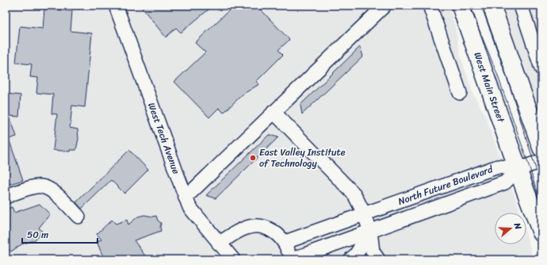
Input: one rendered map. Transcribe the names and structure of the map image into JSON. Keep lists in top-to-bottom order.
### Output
{
  "streets": {
    "main road": ["West Main Street"],
    "lane": ["West Tech Avenue", "North Future Boulevard"]
  },
  "crossings": [
    ["West Main Street", "North Future Boulevard"]
  ],
  "places": ["East Valley Institute of Technology"],
  "scale_bar": "50 m",
  "north": "right"
}
